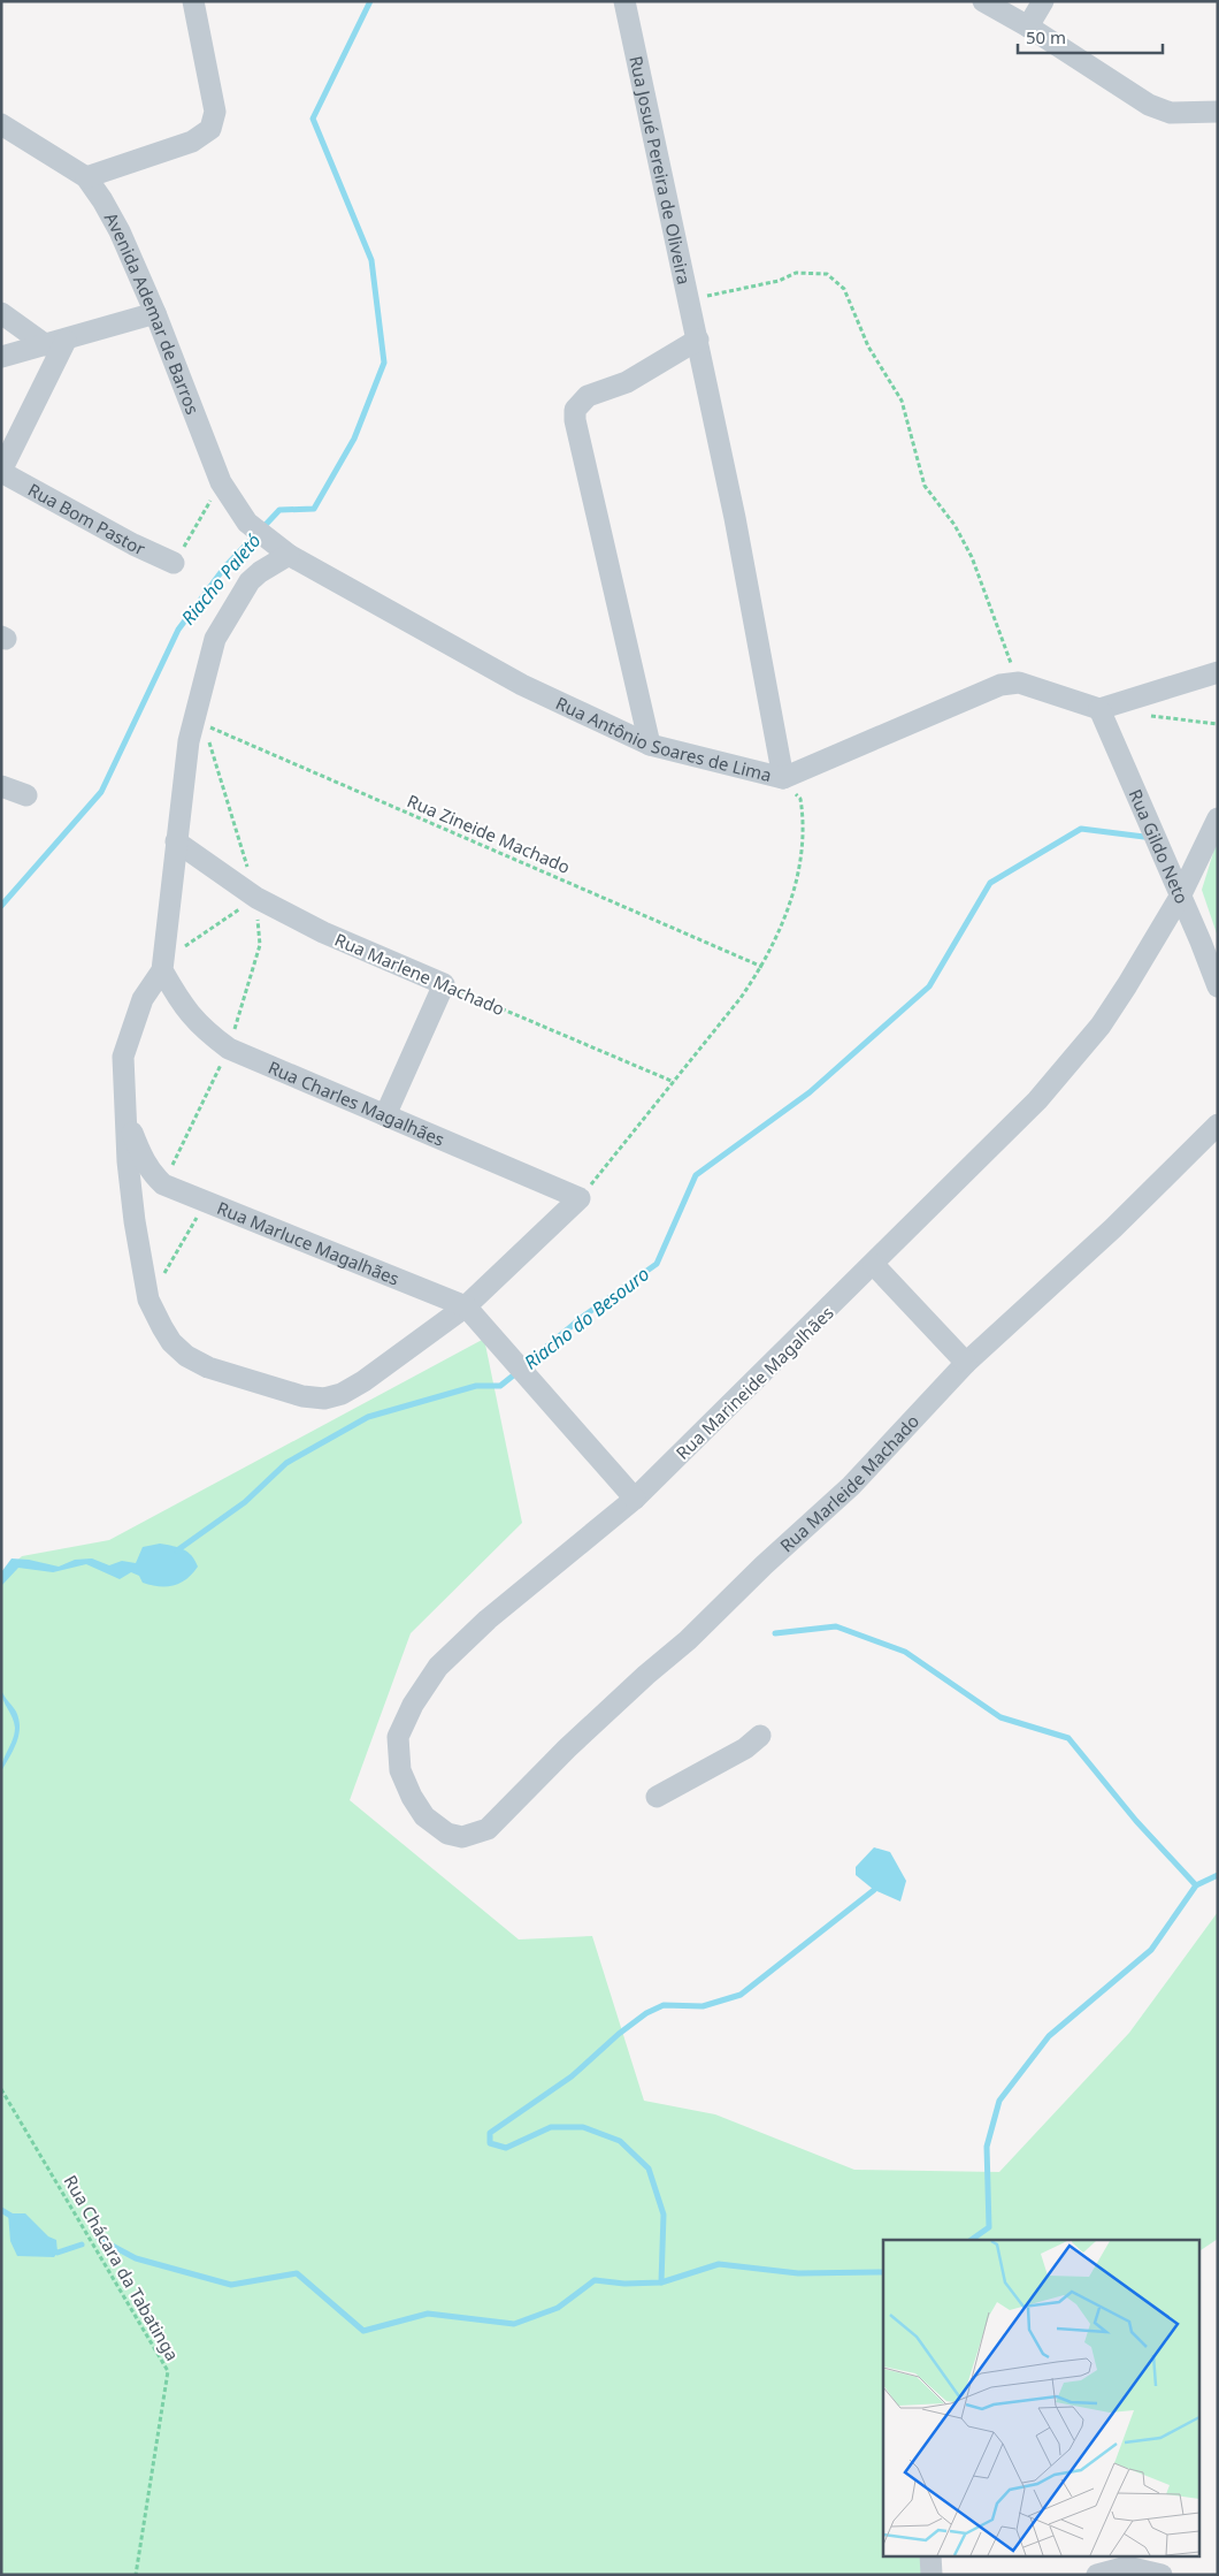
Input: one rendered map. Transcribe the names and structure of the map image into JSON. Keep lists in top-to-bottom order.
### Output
{
  "streets": {
    "street": [
      "Rua Josué Pereira de Oliveira",
      "Avenida Ademar de Barros",
      "Rua Bom Pastor",
      "Rua Antônio Soares de Lima",
      "Rua Gildo Neto",
      "Rua Marlene Machado",
      "Rua Charles Magalhães",
      "Rua Marluce Magalhães",
      "Rua Marineide Magalhães",
      "Rua Marleide Machado"
    ],
    "path": ["Rua Zineide Machado", "Rua Chácara da Tabatinga"]
  },
  "crossings": [
    ["Rua Josué Pereira de Oliveira", "Rua Antônio Soares de Lima"],
    ["Avenida Ademar de Barros", "Rua Antônio Soares de Lima"],
    ["Rua Zineide Machado", "Rua Marlene Machado"],
    ["Rua Gildo Neto", "Rua Marineide Magalhães"],
    ["Rua Marluce Magalhães", "Rua Marineide Magalhães"],
    ["Rua Marineide Magalhães", "Rua Marleide Machado"]
  ],
  "water": ["Riacho Paletó", "Riacho do Besouro"],
  "scale_bar": "50 m"
}
